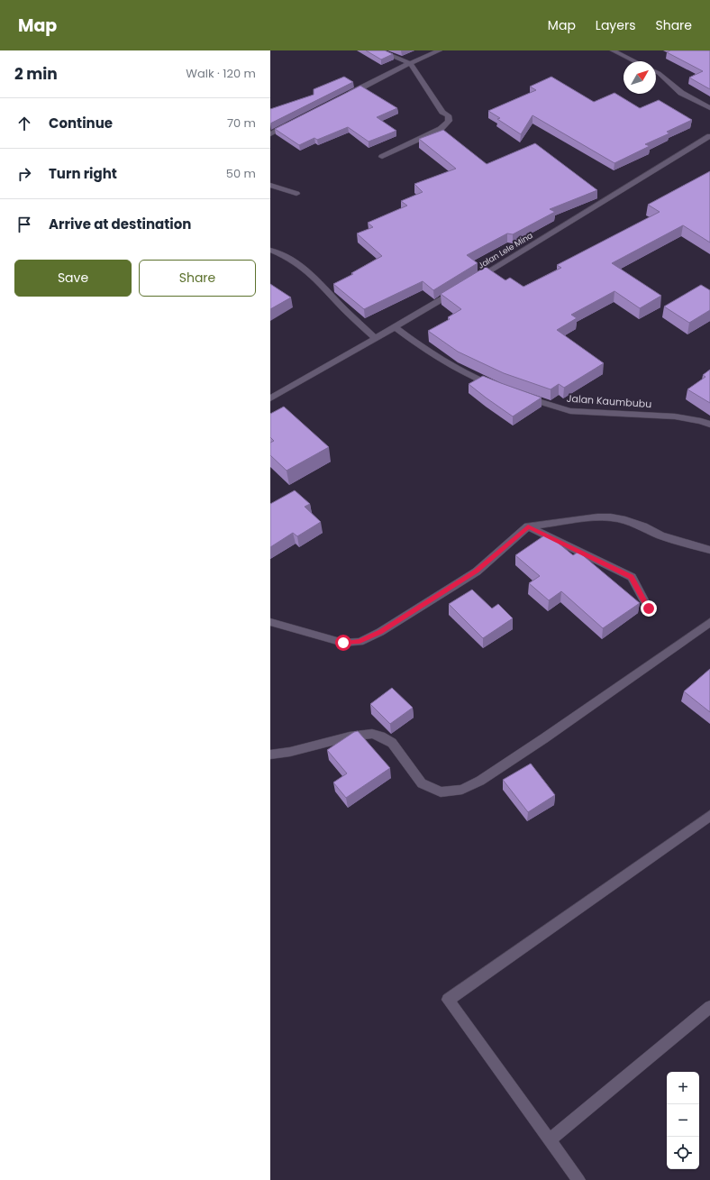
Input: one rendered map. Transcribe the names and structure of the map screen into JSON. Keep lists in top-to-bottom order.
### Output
{
  "streets": {
    "street": ["Jalan Lele Mina", "Jalan Kaumbubu"]
  },
  "north": "top right",
  "page": {
    "header": "Map",
    "nav": ["Map", "Layers", "Share"],
    "heading": ["2 min", "Walk · 120 m"],
    "list": [
      ["Continue", "70 m"],
      ["Turn right", "50 m"],
      "Arrive at destination"
    ],
    "buttons": ["Save", "Share"],
    "map_buttons": ["+", "−"]
  }
}
